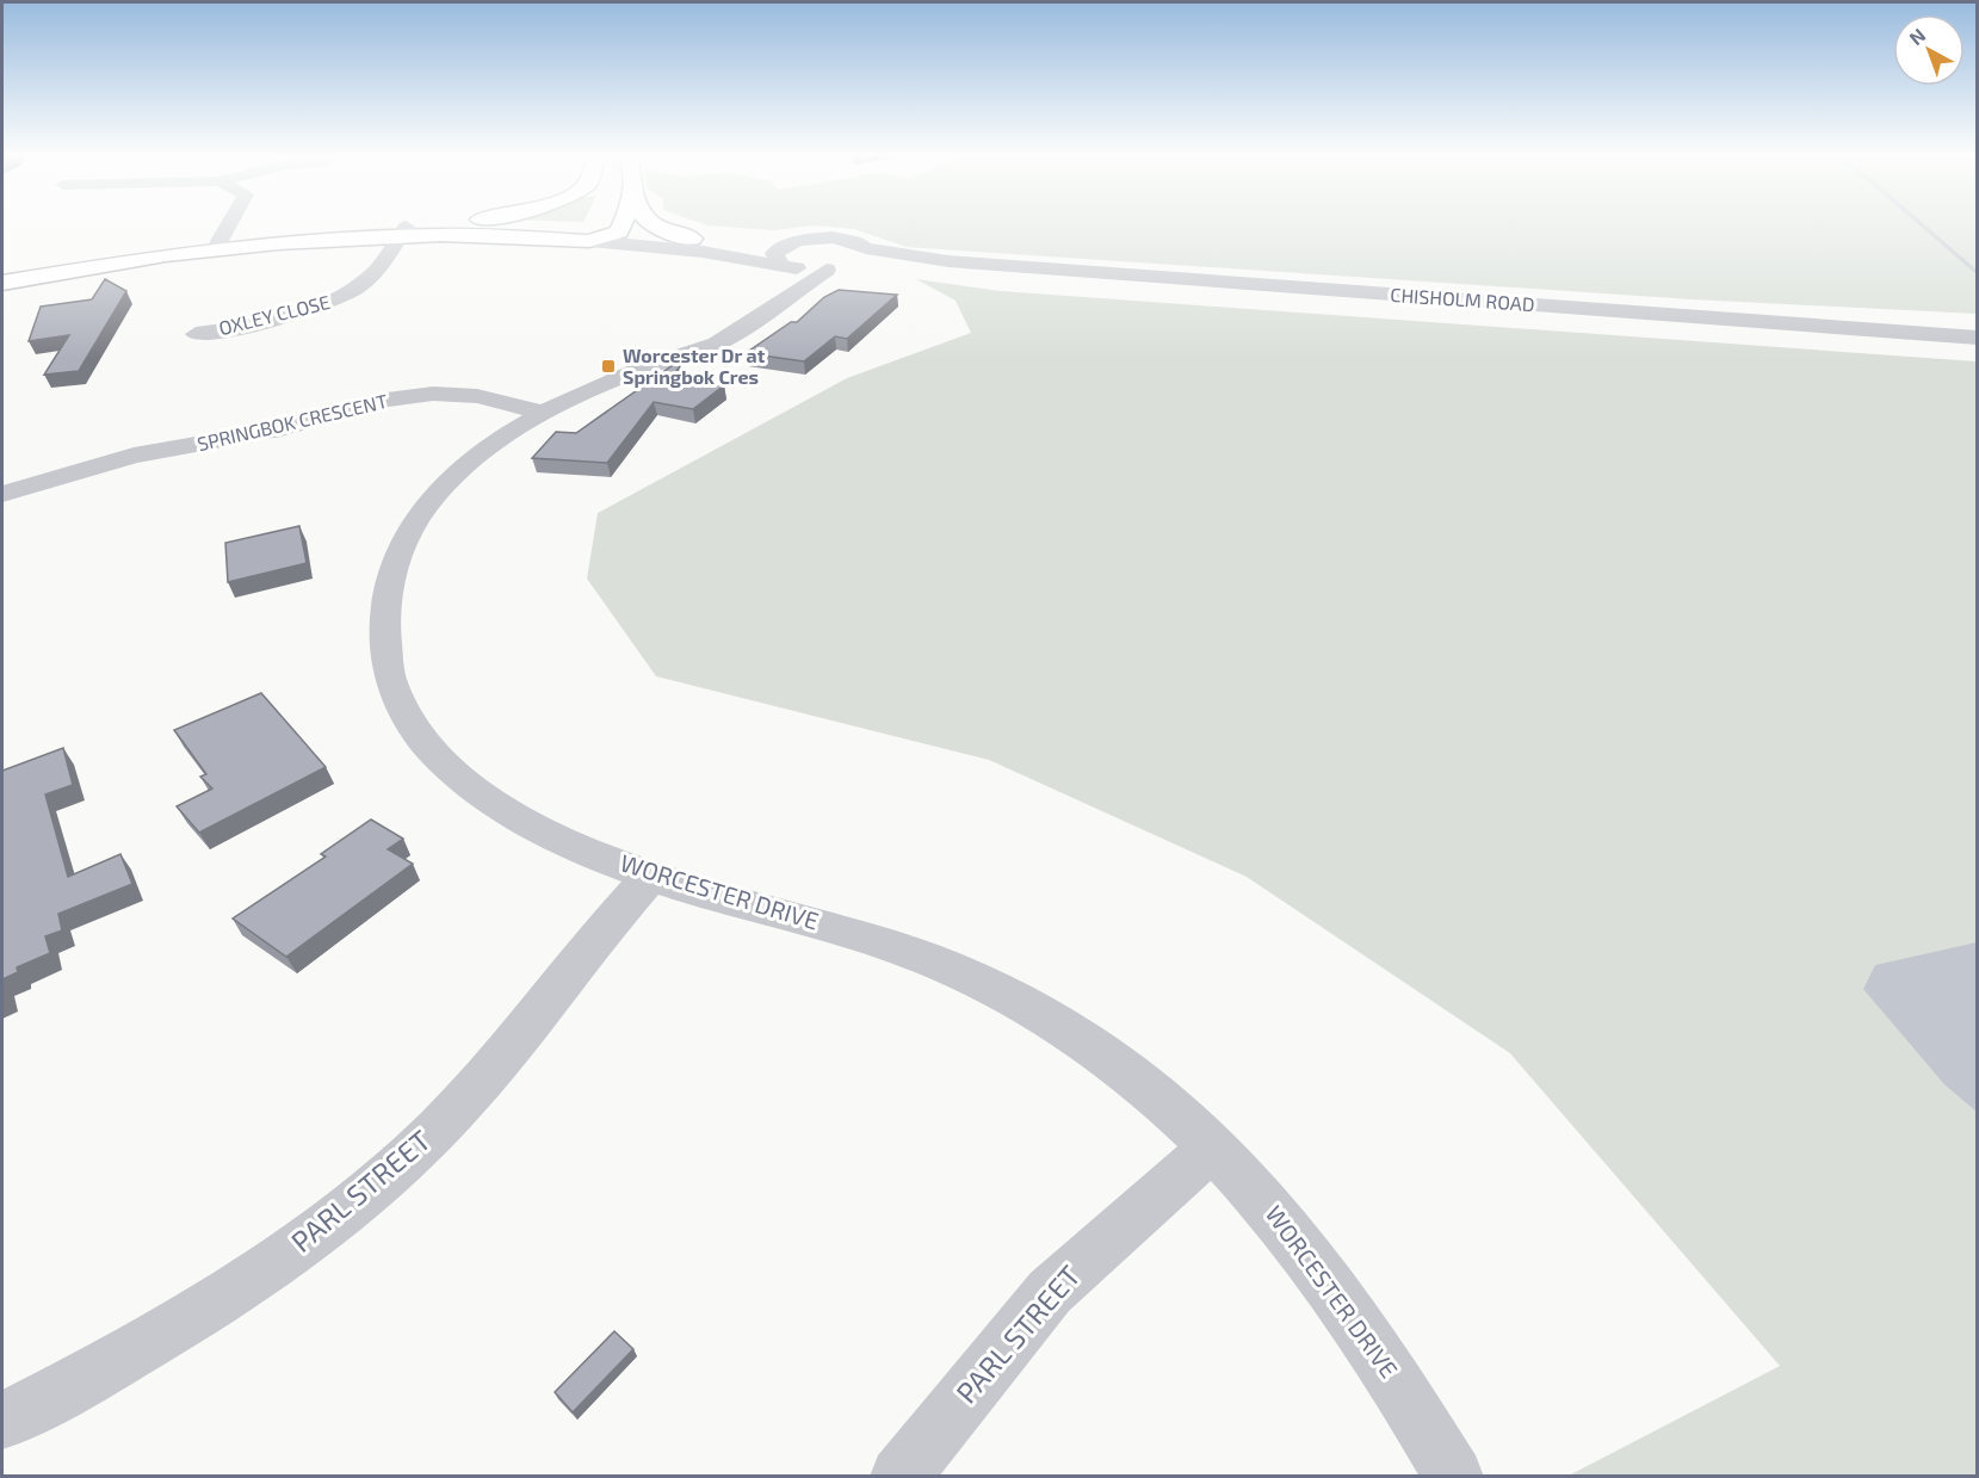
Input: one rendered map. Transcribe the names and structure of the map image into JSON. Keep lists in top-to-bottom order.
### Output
{
  "streets": {
    "street": [
      "CHISHOLM ROAD",
      "OXLEY CLOSE",
      "SPRINGBOK CRESCENT",
      "WORCESTER DRIVE",
      "PARL STREET"
    ]
  },
  "crossings": [
    ["CHISHOLM ROAD", "WORCESTER DRIVE"],
    ["SPRINGBOK CRESCENT", "WORCESTER DRIVE"],
    ["WORCESTER DRIVE", "PARL STREET"]
  ],
  "places": {
    "transit": ["Worcester Dr at Springbok Cres"]
  },
  "north": "top left"
}
